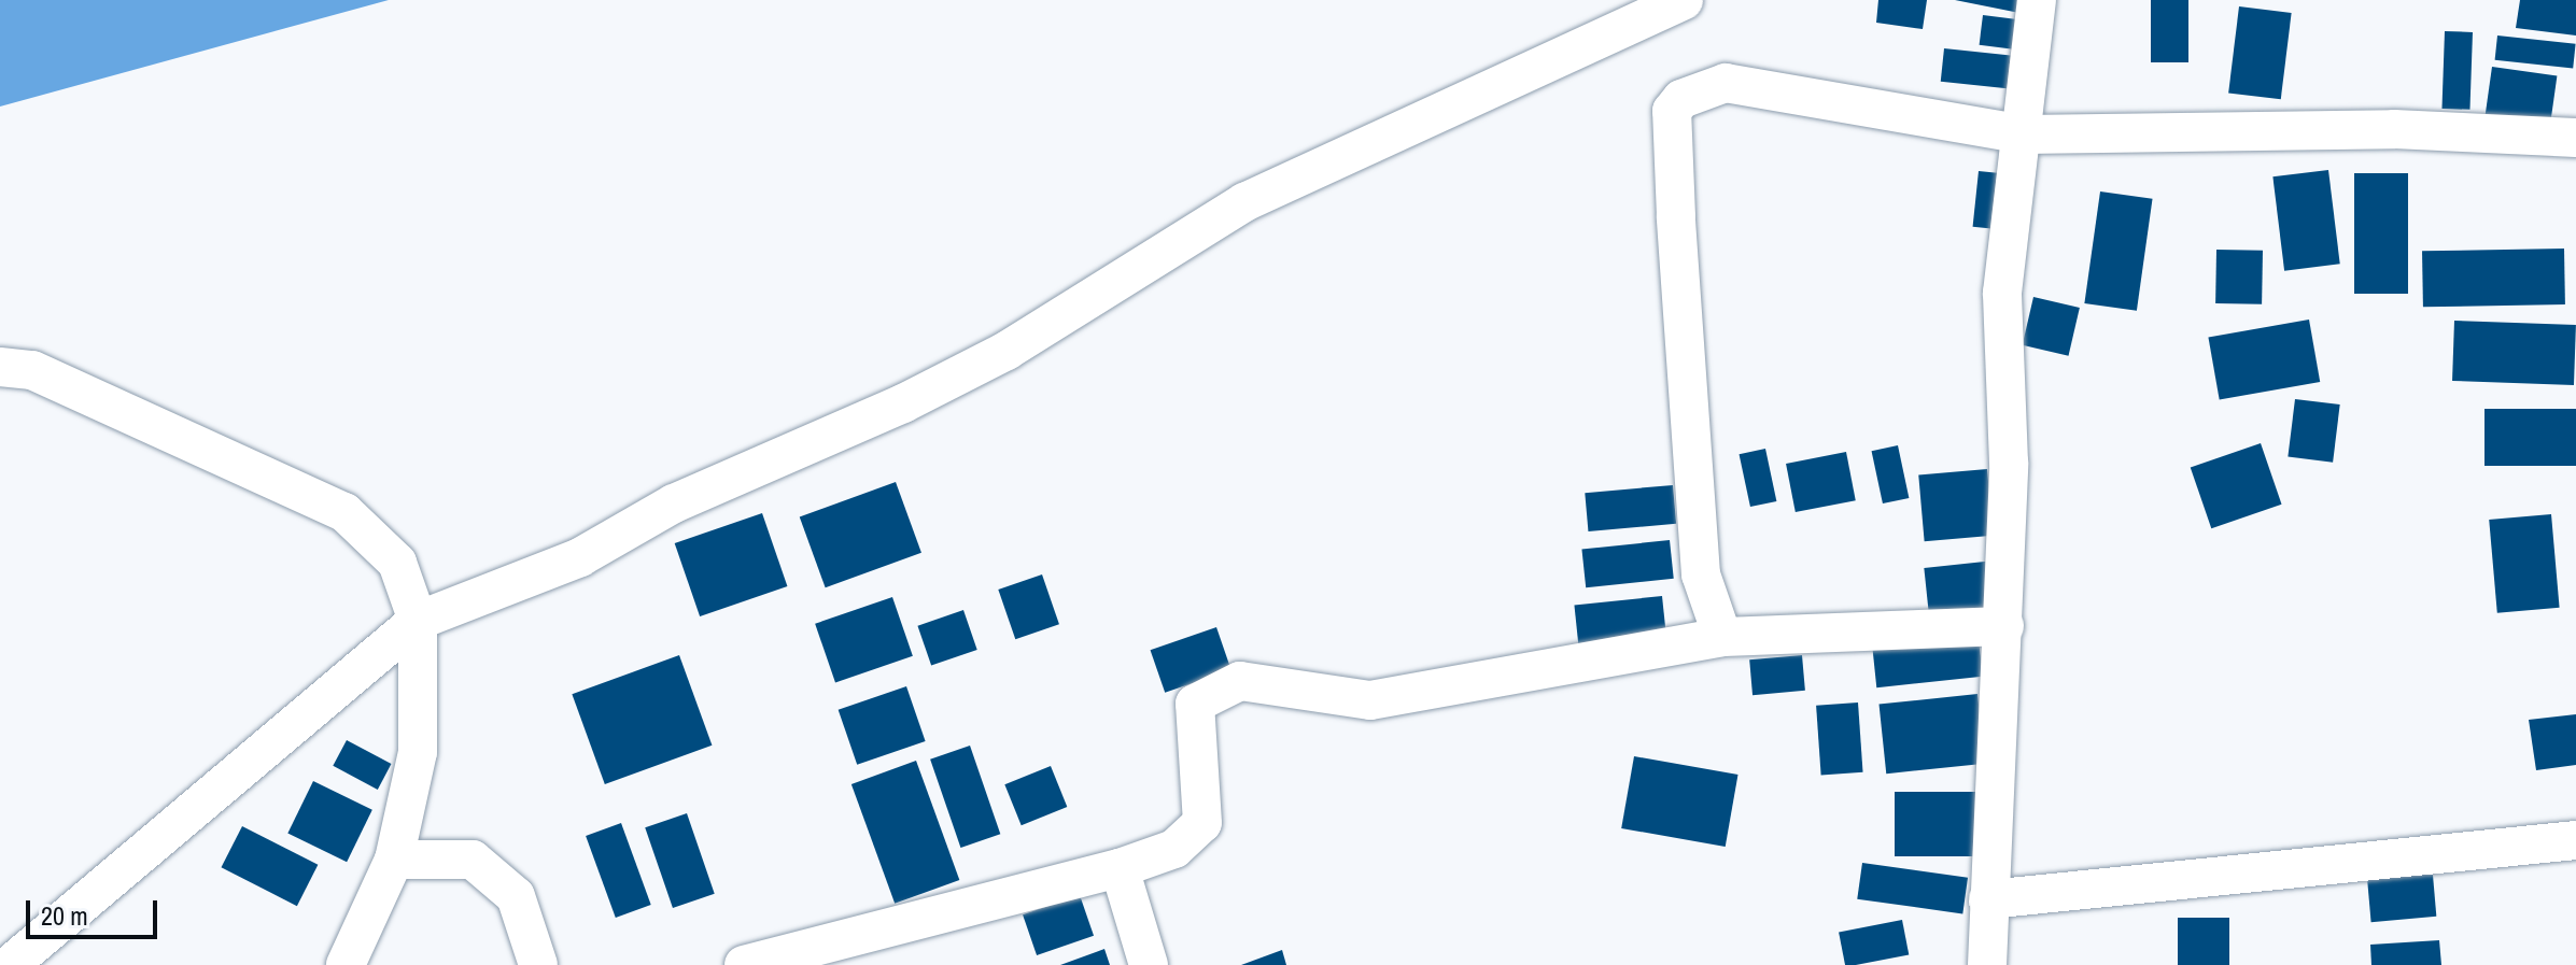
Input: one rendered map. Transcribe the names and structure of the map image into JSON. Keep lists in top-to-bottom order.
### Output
{
  "scale_bar": "20 m"
}
